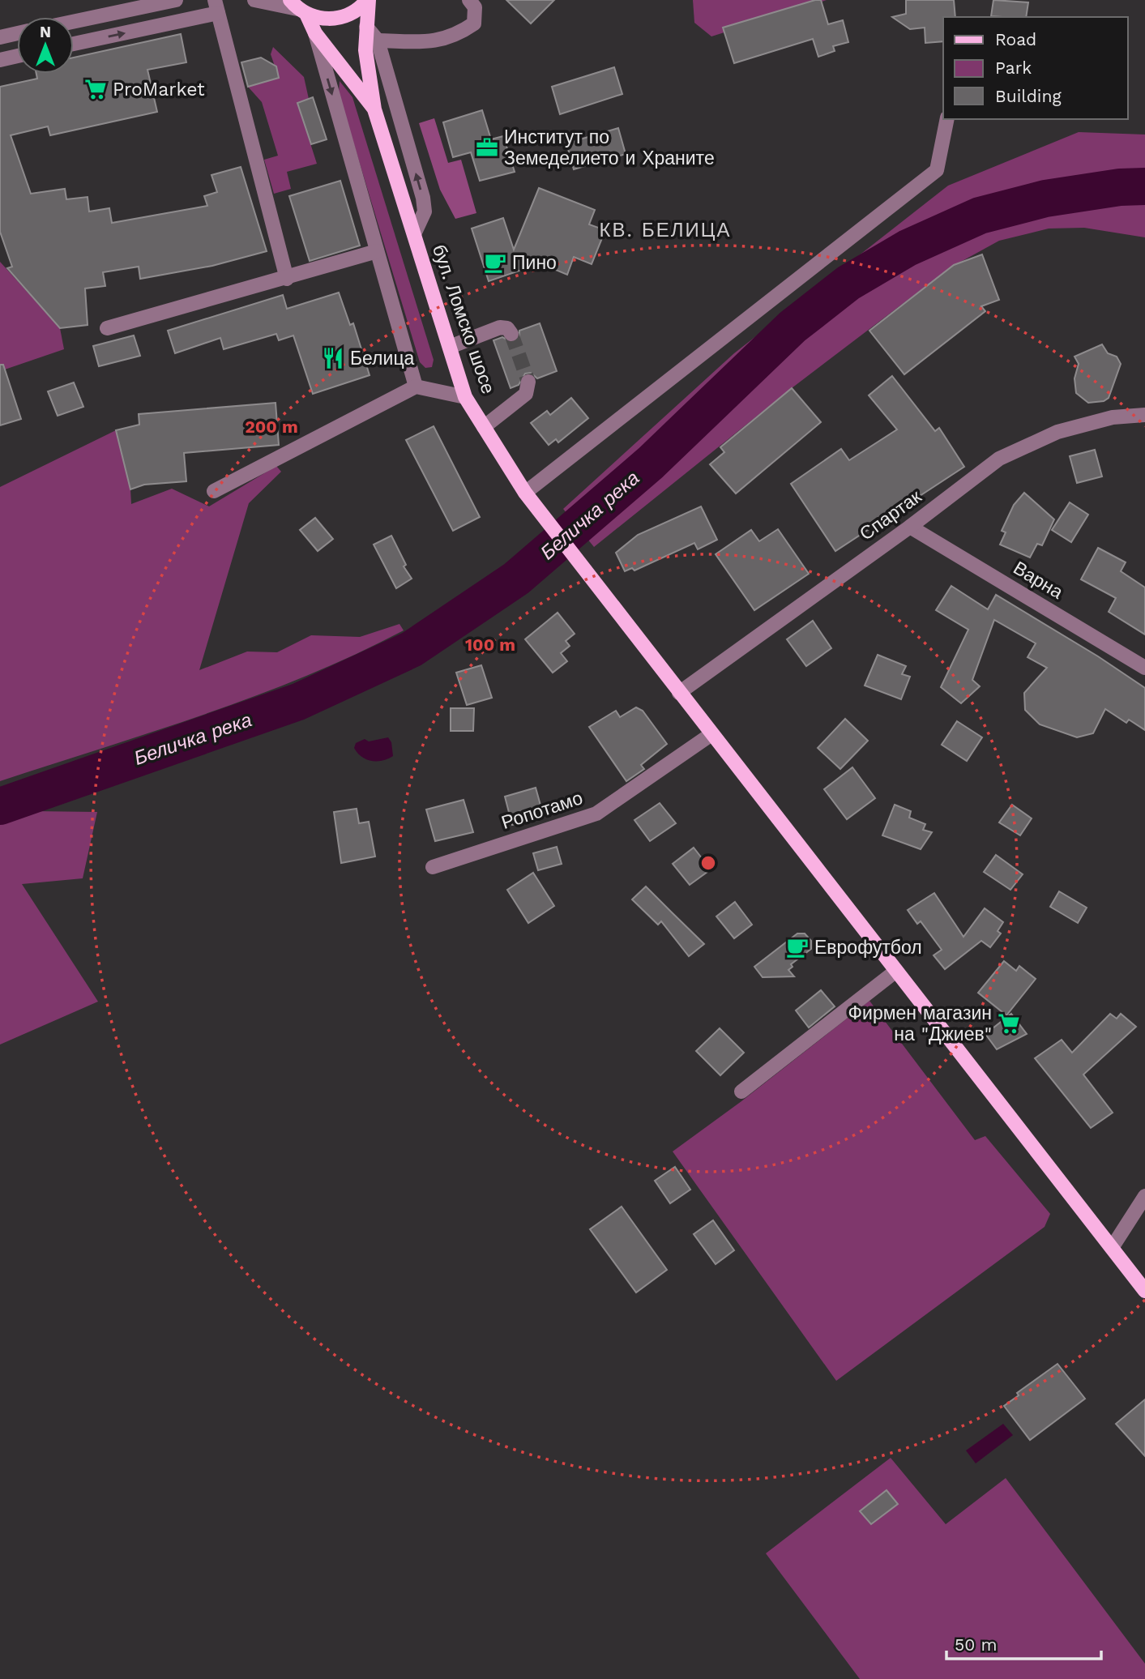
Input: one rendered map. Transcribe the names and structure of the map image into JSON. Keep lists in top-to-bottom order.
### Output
{
  "streets": {
    "main road": ["бул. Ломско шосе"],
    "street": ["Спартак", "Варна", "Ропотамо"]
  },
  "crossings": [
    ["бул. Ломско шосе", "Спартак"],
    ["бул. Ломско шосе", "Ропотамо"],
    ["Спартак", "Варна"]
  ],
  "districts": ["КВ. БЕЛИЦА"],
  "water": ["Беличка река"],
  "places": {
    "supermarket": ["ProMarket", "Фирмен магазин на \"Джиев\""],
    "office": ["Институт по Земеделието и Храните"],
    "cafe": ["Пино", "Еврофутбол"],
    "restaurant": ["Белица"]
  },
  "legend": ["Road", "Park", "Building"],
  "scale_bar": "50 m",
  "north": "top",
  "rings": ["200 m", "100 m"]
}
